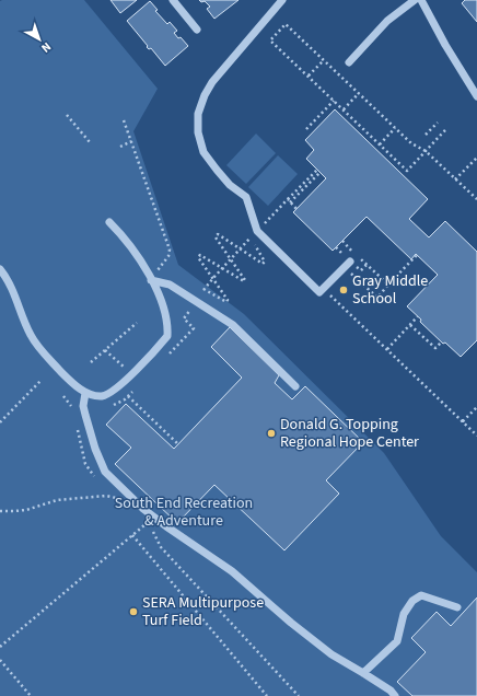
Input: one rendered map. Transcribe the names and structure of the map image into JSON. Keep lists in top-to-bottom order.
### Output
{
  "parks": ["South End Recreation & Adventure"],
  "places": ["Gray Middle School", "Donald G. Topping Regional Hope Center", "SERA Multipurpose Turf Field"],
  "north": "bottom right"
}
